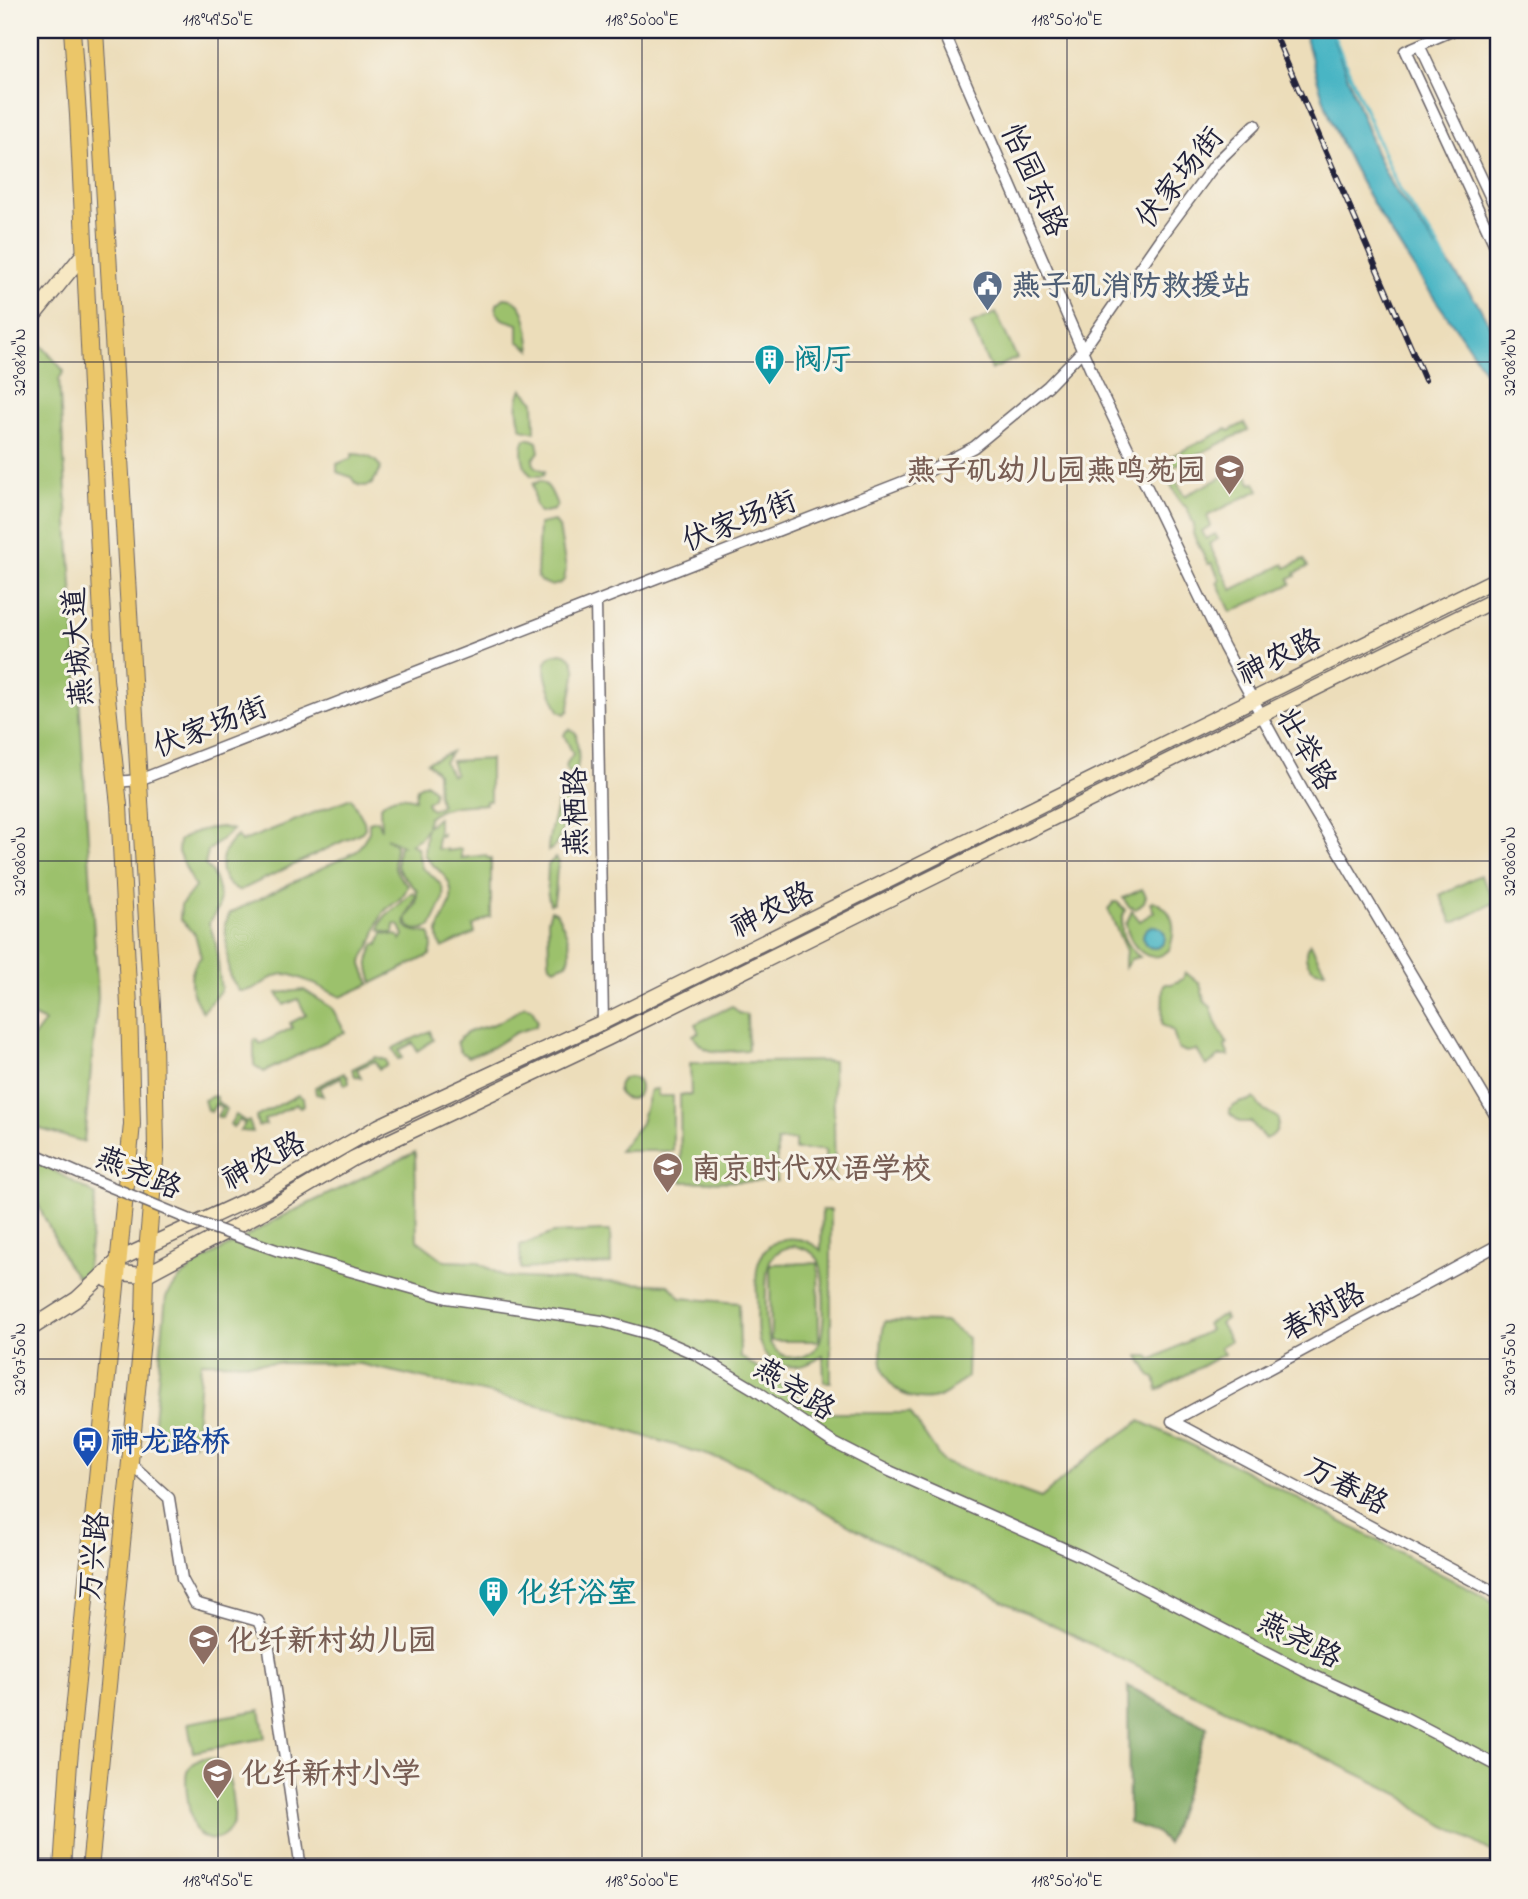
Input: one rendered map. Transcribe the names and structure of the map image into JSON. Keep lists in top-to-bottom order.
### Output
{
  "streets": {
    "main road": ["燕城大道", "万兴路"],
    "street": [
      "伏家场街",
      "怡园东路",
      "神农路",
      "壮举路",
      "燕栖路",
      "燕尧路",
      "春树路",
      "万春路"
    ]
  },
  "crossings": [
    ["伏家场街", "怡园东路"],
    ["伏家场街", "燕城大道"],
    ["伏家场街", "壮举路"],
    ["伏家场街", "燕栖路"],
    ["怡园东路", "壮举路"],
    ["燕城大道", "神农路"],
    ["燕城大道", "万兴路"],
    ["神农路", "壮举路"],
    ["神农路", "燕栖路"],
    ["神农路", "万兴路"],
    ["春树路", "万春路"]
  ],
  "places": {
    "public building": ["燕子矶消防救援站"],
    "building": ["阀厅", "化纤浴室"],
    "school or university": [
      "燕子矶幼儿园燕鸣苑园",
      "南京时代双语学校",
      "化纤新村幼儿园",
      "化纤新村小学"
    ],
    "bus stop": ["神龙路桥"]
  },
  "coordinates": [
    "118°49'50\"E",
    "118°50'00\"E",
    "118°50'10\"E",
    "32°08'10\"N",
    "32°08'00\"N",
    "32°07'50\"N"
  ]
}
